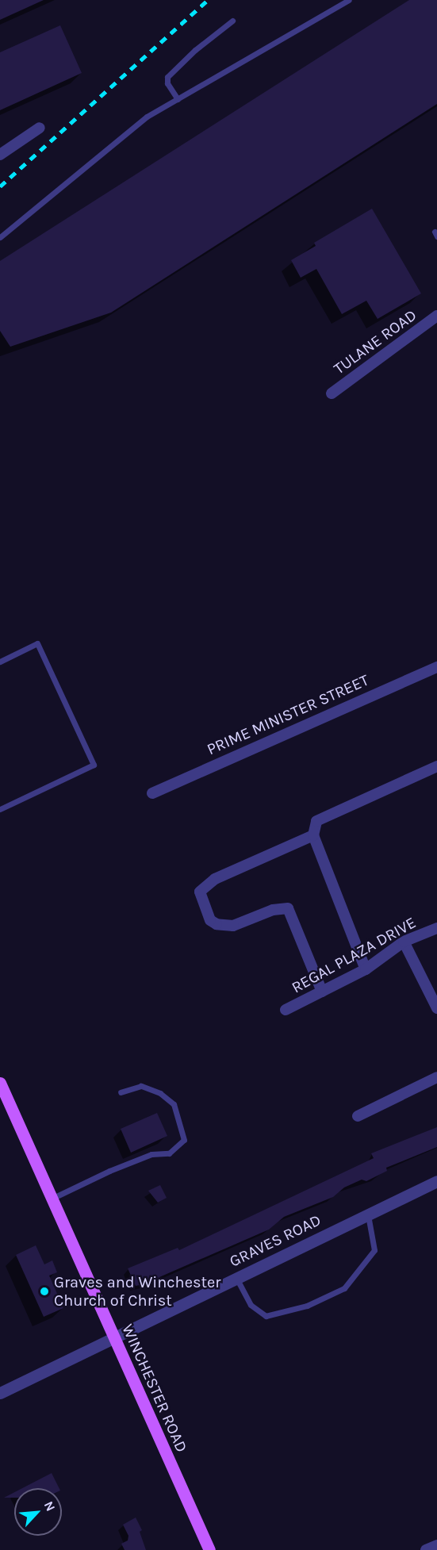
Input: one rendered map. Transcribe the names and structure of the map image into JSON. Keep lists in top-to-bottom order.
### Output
{
  "streets": {
    "main road": ["WINCHESTER ROAD"],
    "street": [
      "TULANE ROAD",
      "PRIME MINISTER STREET",
      "REGAL PLAZA DRIVE",
      "GRAVES ROAD"
    ]
  },
  "crossings": [
    ["GRAVES ROAD", "WINCHESTER ROAD"]
  ],
  "places": ["Graves and Winchester Church of Christ"],
  "north": "top right"
}
